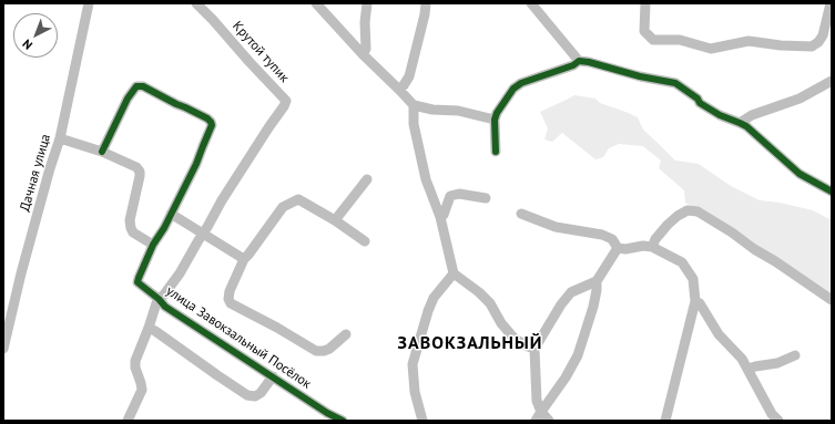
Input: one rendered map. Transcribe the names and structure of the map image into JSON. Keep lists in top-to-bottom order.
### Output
{
  "streets": {
    "street": ["Крутой тупик", "Дачная улица", "улица Завокзальный Посёлок"]
  },
  "crossings": [
    ["Крутой тупик", "улица Завокзальный Посёлок"]
  ],
  "districts": ["ЗАВОКЗАЛЬНЫЙ"],
  "north": "bottom left"
}
